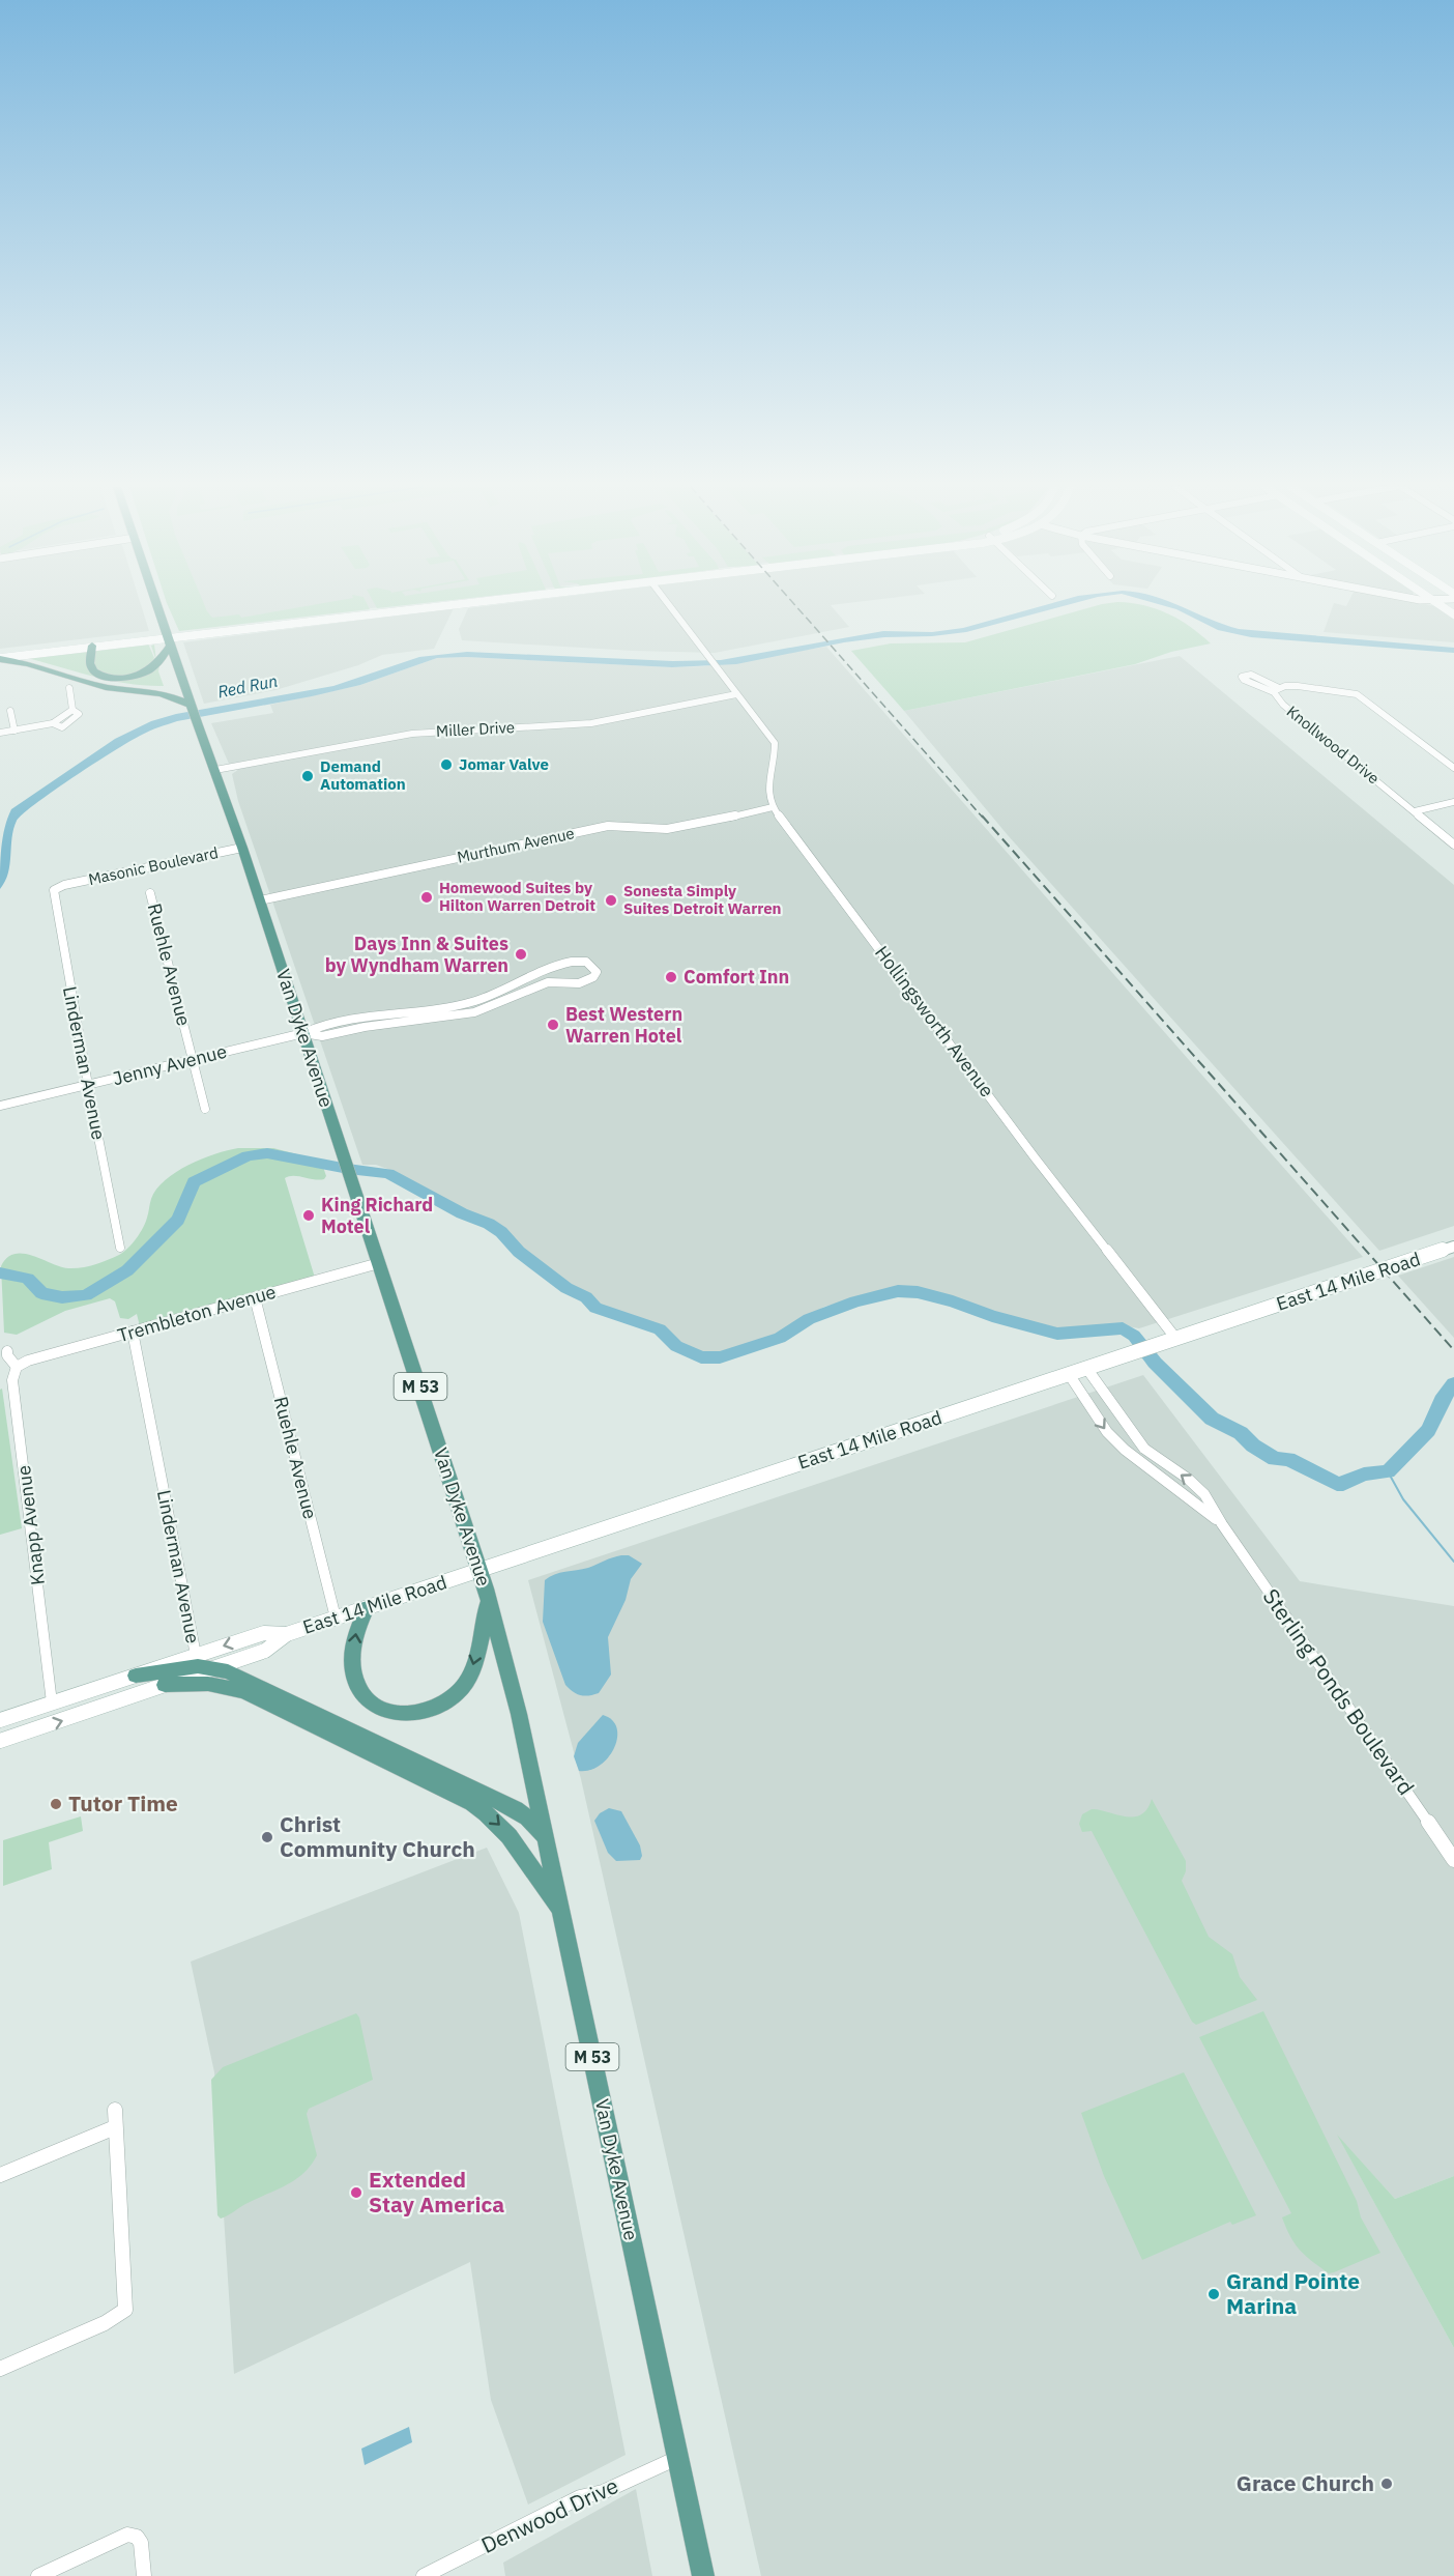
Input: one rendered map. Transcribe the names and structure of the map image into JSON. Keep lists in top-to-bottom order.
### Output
{
  "streets": {
    "main road": ["Van Dyke Avenue", "East 14 Mile Road", "M 53"],
    "street": [
      "Miller Drive",
      "Knollwood Drive",
      "Murthum Avenue",
      "Masonic Boulevard",
      "Ruehle Avenue",
      "Hollingsworth Avenue",
      "Linderman Avenue",
      "Jenny Avenue",
      "Trembleton Avenue",
      "Knapp Avenue",
      "Sterling Ponds Boulevard",
      "Denwood Drive"
    ]
  },
  "crossings": [
    ["Miller Drive", "Van Dyke Avenue"],
    ["Murthum Avenue", "Hollingsworth Avenue"],
    ["Murthum Avenue", "Van Dyke Avenue"],
    ["Masonic Boulevard", "Van Dyke Avenue"],
    ["Masonic Boulevard", "Linderman Avenue"],
    ["Ruehle Avenue", "Jenny Avenue"],
    ["Ruehle Avenue", "East 14 Mile Road"],
    ["Ruehle Avenue", "Trembleton Avenue"],
    ["Hollingsworth Avenue", "East 14 Mile Road"],
    ["Van Dyke Avenue", "Jenny Avenue"],
    ["Van Dyke Avenue", "East 14 Mile Road"],
    ["Van Dyke Avenue", "Trembleton Avenue"],
    ["Van Dyke Avenue", "Denwood Drive"],
    ["Linderman Avenue", "Jenny Avenue"],
    ["Linderman Avenue", "East 14 Mile Road"],
    ["Linderman Avenue", "Trembleton Avenue"],
    ["East 14 Mile Road", "Knapp Avenue"],
    ["East 14 Mile Road", "Sterling Ponds Boulevard"],
    ["Trembleton Avenue", "Knapp Avenue"]
  ],
  "water": ["Red Run"],
  "places": [
    "Jomar Valve",
    "Demand Automation",
    "Homewood Suites by Hilton Warren Detroit",
    "Sonesta Simply Suites Detroit Warren",
    "Days Inn & Suites by Wyndham Warren",
    "Comfort Inn",
    "Best Western Warren Hotel",
    "King Richard Motel",
    "Tutor Time",
    "Christ Community Church",
    "Extended Stay America",
    "Grand Pointe Marina",
    "Grace Church"
  ]
}
